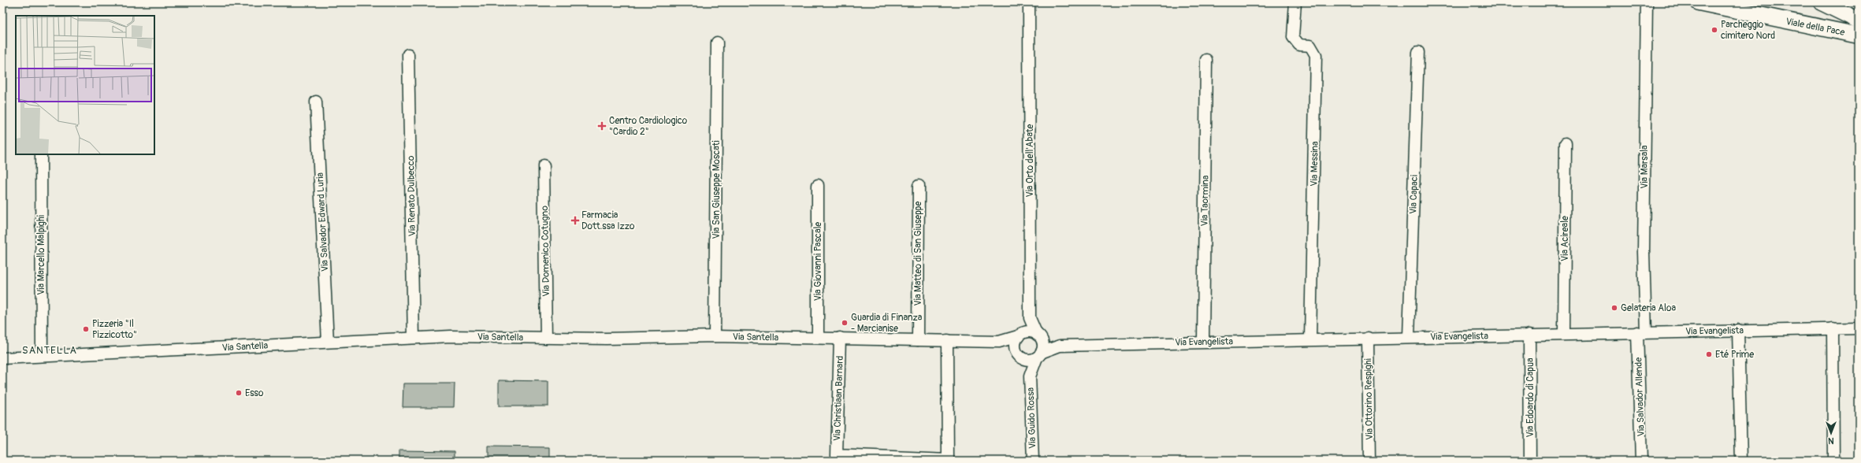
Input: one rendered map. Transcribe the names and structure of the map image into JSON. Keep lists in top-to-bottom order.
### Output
{
  "streets": {
    "street": [
      "Viale della Pace",
      "Via Orto dell'Abate",
      "Via Messina",
      "Via Marsala",
      "Via San Giuseppe Moscati",
      "Via Capaci",
      "Via Renato Dulbecco",
      "Via Taormina",
      "Via Salvador Edward Luria",
      "Via Acireale",
      "Via Domenico Cotugno",
      "Via Matteo di San Giuseppe",
      "Via Marcello Malpighi",
      "Via Giovanni Pascale",
      "Via Evangelista",
      "Via Santella",
      "Via Salvador Allende",
      "Via Edoardo di Capua",
      "Via Christiaan Barnard",
      "Via Ottorino Respighi",
      "Via Guido Rossa"
    ]
  },
  "crossings": [
    ["Via Orto dell'Abate", "Via Evangelista"],
    ["Via Orto dell'Abate", "Via Santella"],
    ["Via Orto dell'Abate", "Via Guido Rossa"],
    ["Via Messina", "Via Evangelista"],
    ["Via Marsala", "Via Evangelista"],
    ["Via Marsala", "Via Salvador Allende"],
    ["Via San Giuseppe Moscati", "Via Santella"],
    ["Via Capaci", "Via Evangelista"],
    ["Via Renato Dulbecco", "Via Santella"],
    ["Via Taormina", "Via Evangelista"],
    ["Via Salvador Edward Luria", "Via Santella"],
    ["Via Acireale", "Via Evangelista"],
    ["Via Domenico Cotugno", "Via Santella"],
    ["Via Matteo di San Giuseppe", "Via Santella"],
    ["Via Marcello Malpighi", "Via Santella"],
    ["Via Giovanni Pascale", "Via Santella"],
    ["Via Evangelista", "Via Santella"],
    ["Via Evangelista", "Via Salvador Allende"],
    ["Via Evangelista", "Via Edoardo di Capua"],
    ["Via Evangelista", "Via Ottorino Respighi"],
    ["Via Evangelista", "Via Guido Rossa"],
    ["Via Santella", "Via Christiaan Barnard"],
    ["Via Santella", "Via Guido Rossa"]
  ],
  "districts": ["SANTELLA"],
  "places": {
    "other": [
      "Parcheggio cimitero Nord",
      "Gelateria Aloa",
      "Guardia di Finanza - Marcianise",
      "Pizzeria \"Il Pizzicotto\"",
      "Eté Prime",
      "Esso"
    ],
    "health": ["Centro Cardiologico \"Cardio 2\"", "Farmacia Dott.ssa Izzo"]
  },
  "north": "bottom"
}
